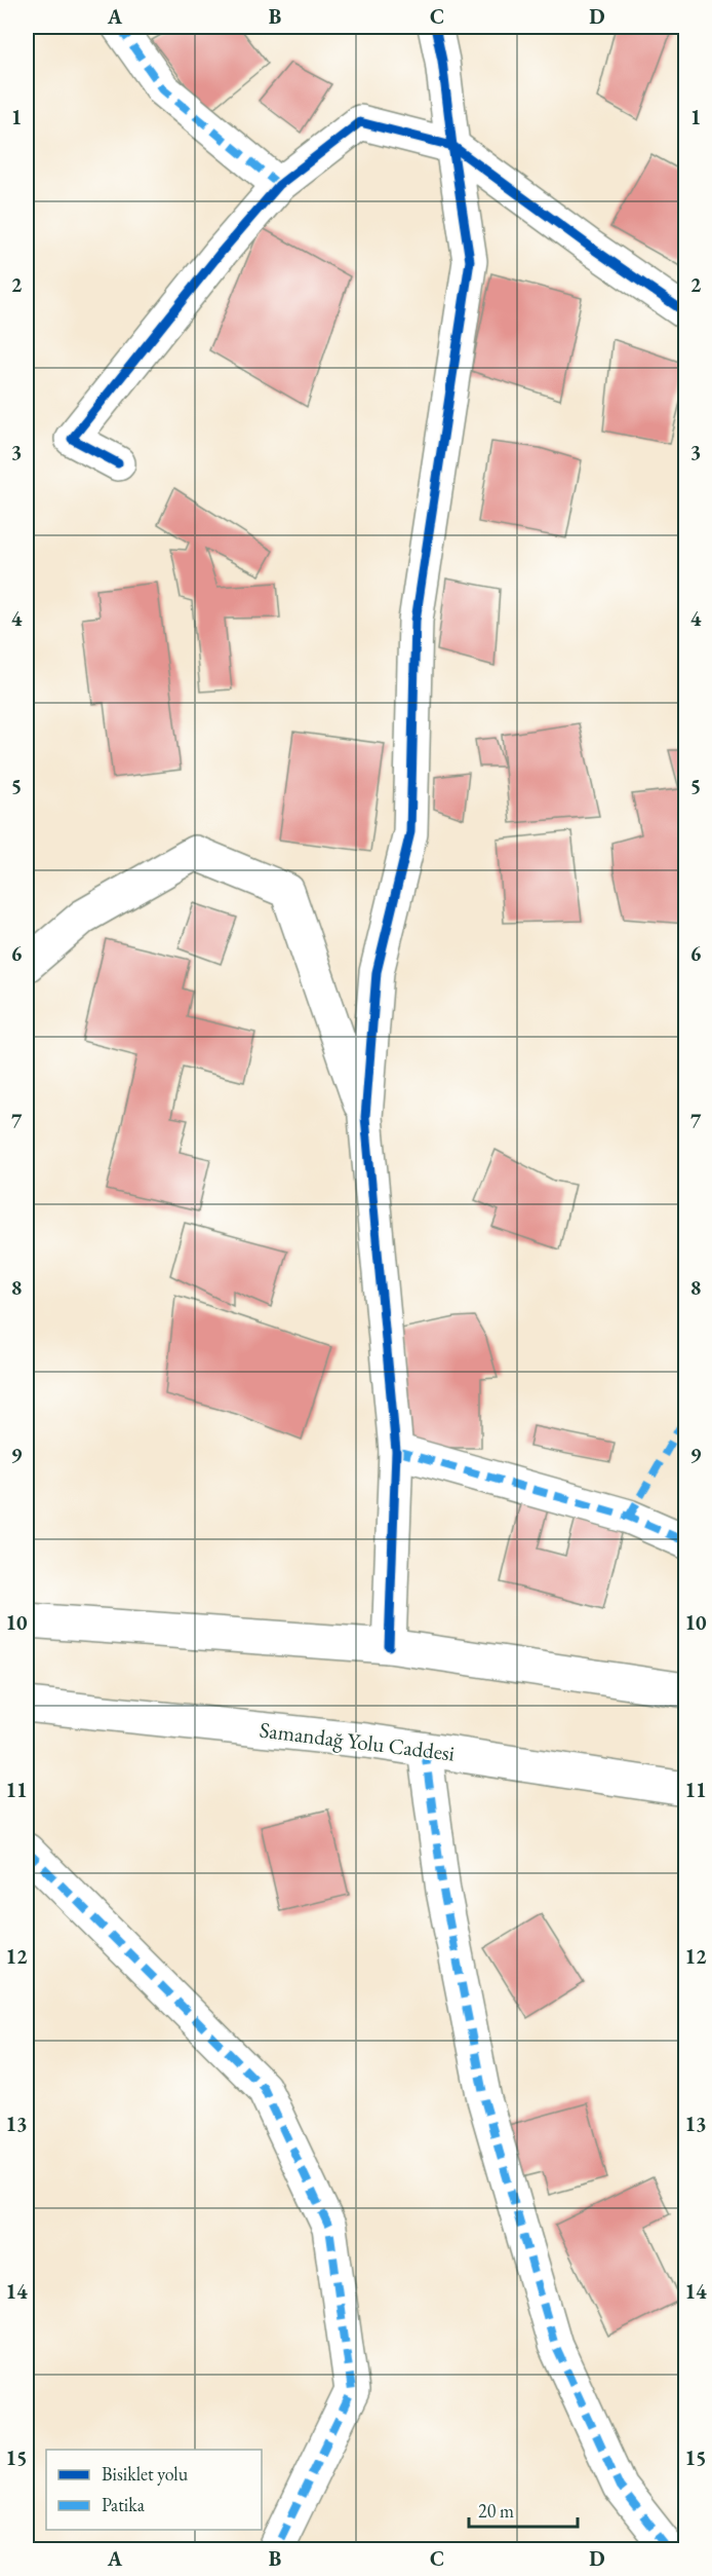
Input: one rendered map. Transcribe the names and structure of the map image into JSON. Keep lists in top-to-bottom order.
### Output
{
  "streets": {
    "main road": ["Samandağ Yolu Caddesi"]
  },
  "legend": ["Bisiklet yolu", "Patika"],
  "scale_bar": "20 m",
  "grid": {
    "columns": [
      "A",
      "B",
      "C",
      "D"
    ],
    "rows": [
      "1",
      "2",
      "3",
      "4",
      "5",
      "6",
      "7",
      "8",
      "9",
      "10",
      "11",
      "12",
      "13",
      "14",
      "15"
    ]
  }
}
